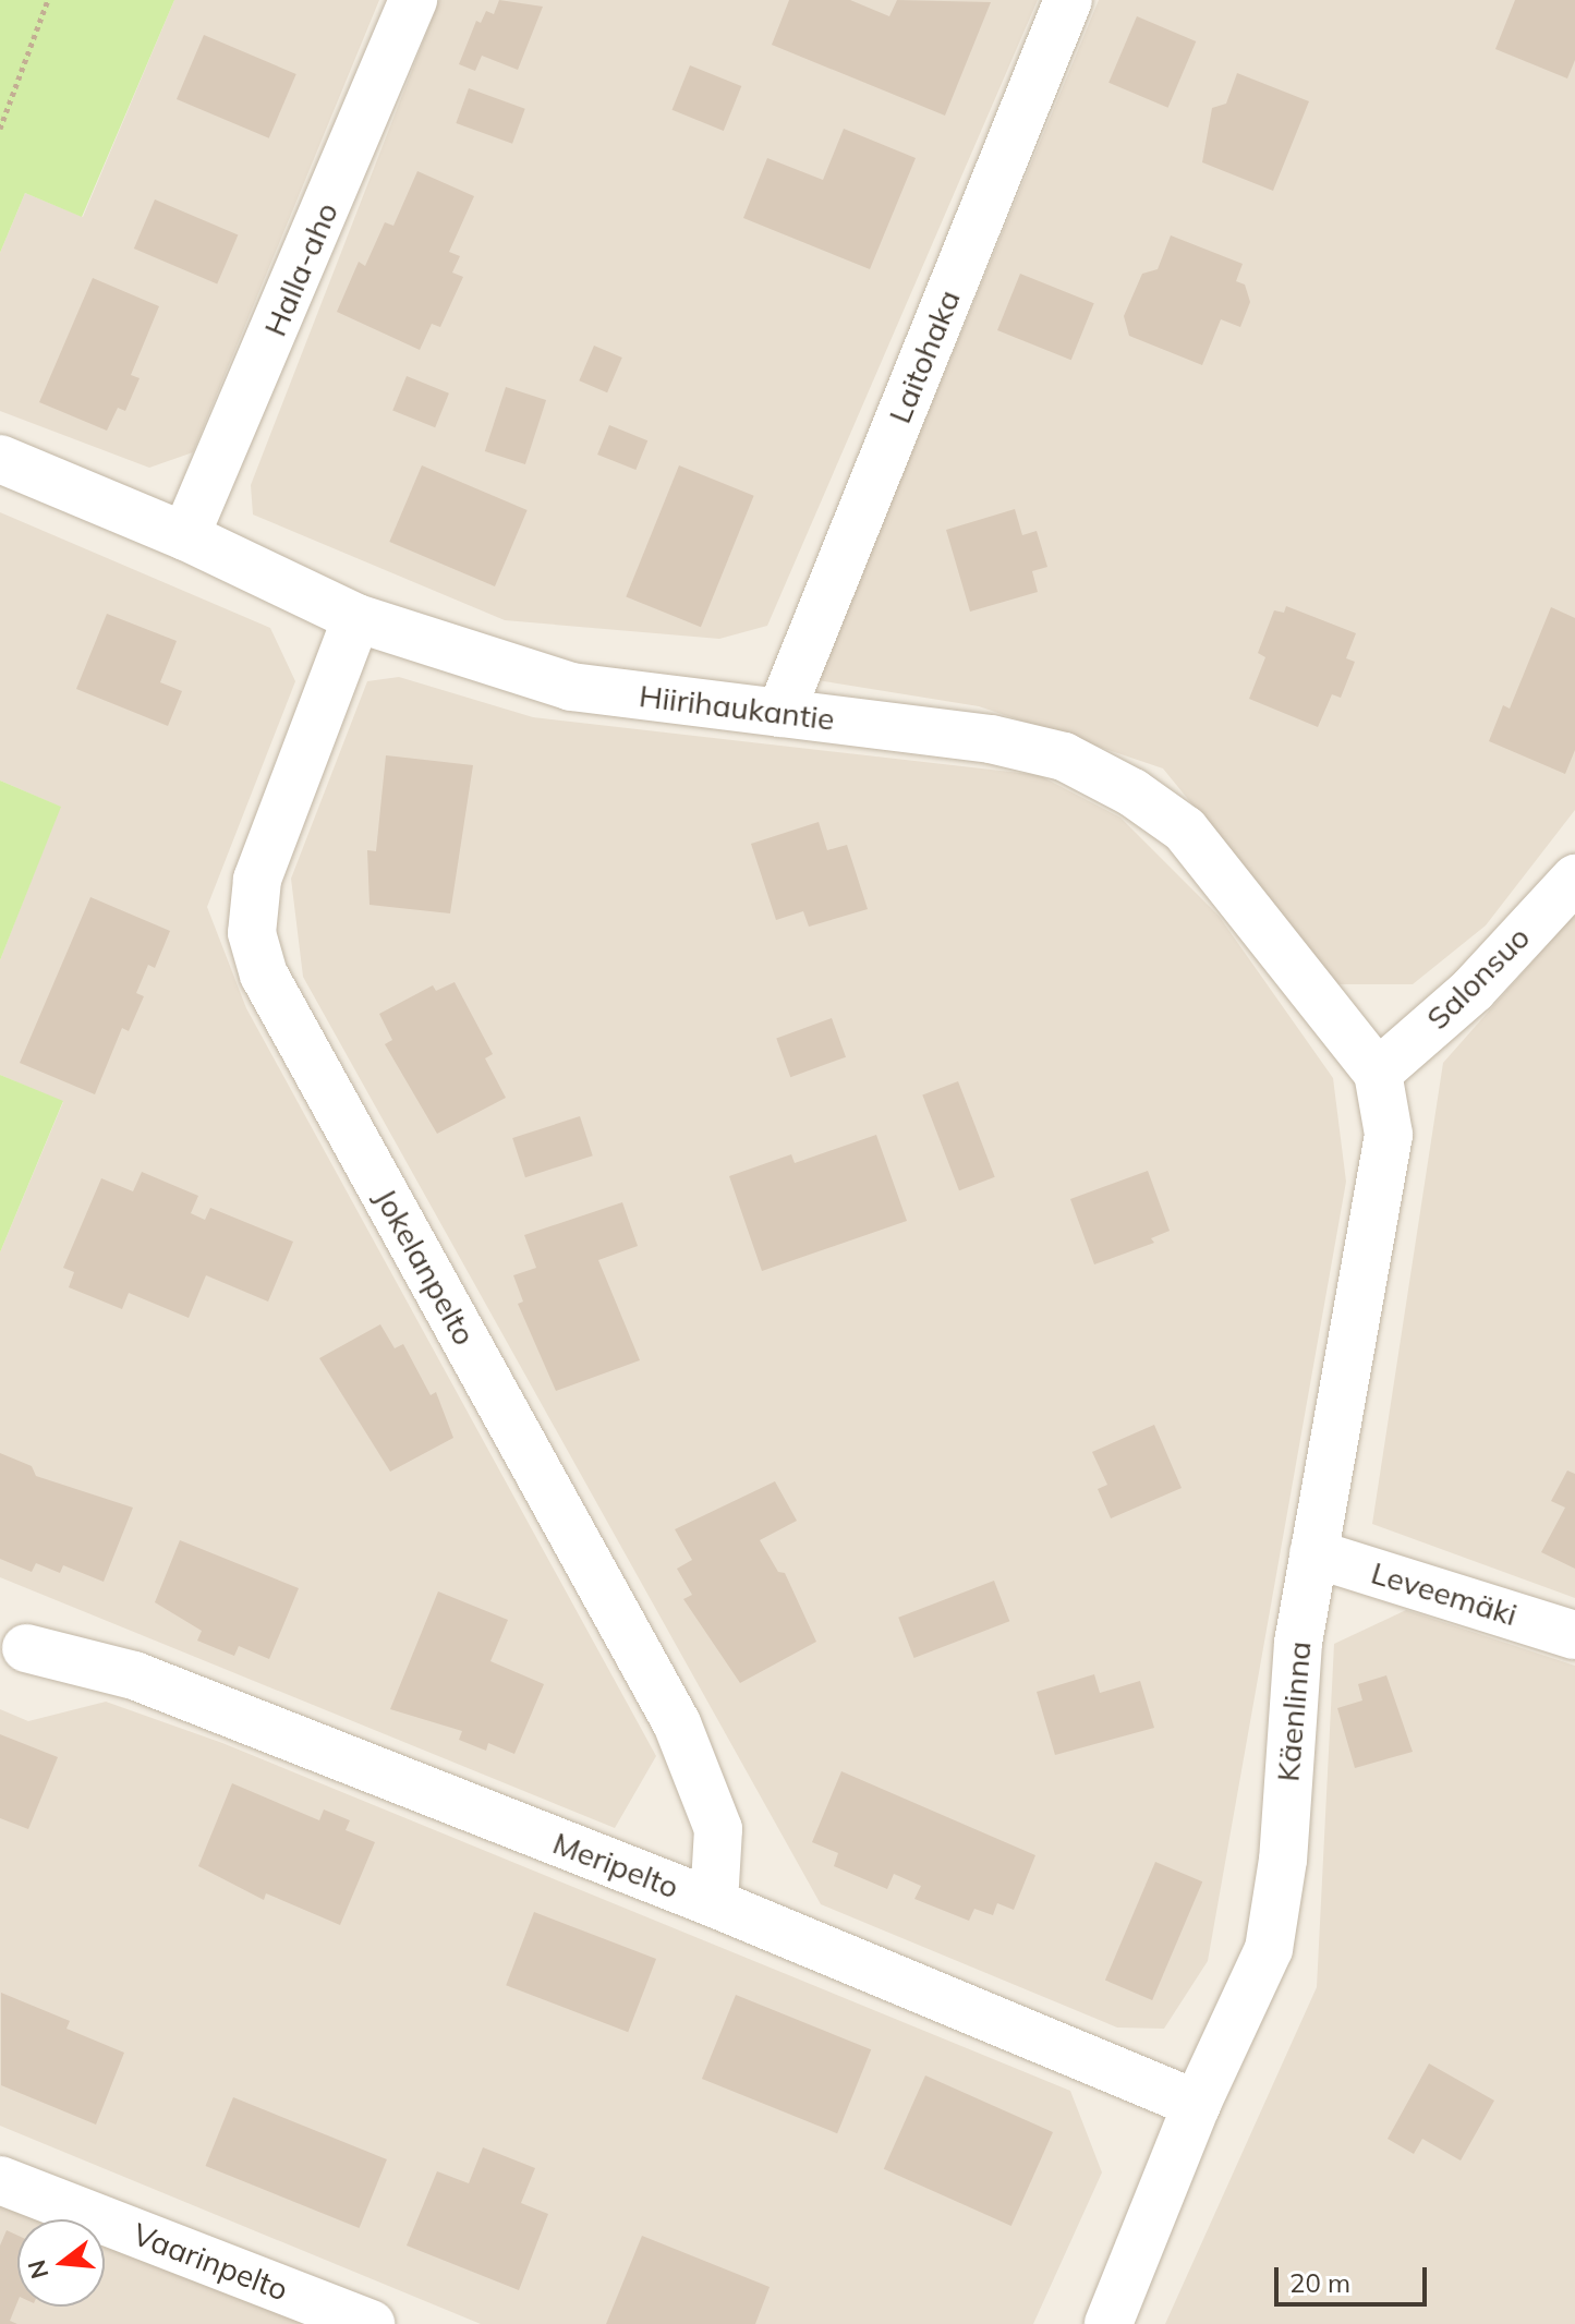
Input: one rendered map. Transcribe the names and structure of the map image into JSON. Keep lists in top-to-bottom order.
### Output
{
  "streets": {
    "street": [
      "Halla-aho",
      "Laitohaka",
      "Hiirihaukantie",
      "Salonsuo",
      "Jokelanpelto",
      "Leveemäki",
      "Käenlinna",
      "Meripelto",
      "Vaarinpelto"
    ]
  },
  "crossings": [
    ["Halla-aho", "Hiirihaukantie"],
    ["Laitohaka", "Hiirihaukantie"],
    ["Hiirihaukantie", "Salonsuo"],
    ["Hiirihaukantie", "Jokelanpelto"],
    ["Hiirihaukantie", "Käenlinna"],
    ["Salonsuo", "Käenlinna"],
    ["Jokelanpelto", "Meripelto"],
    ["Leveemäki", "Käenlinna"],
    ["Käenlinna", "Meripelto"]
  ],
  "scale_bar": "20 m",
  "north": "left"
}
